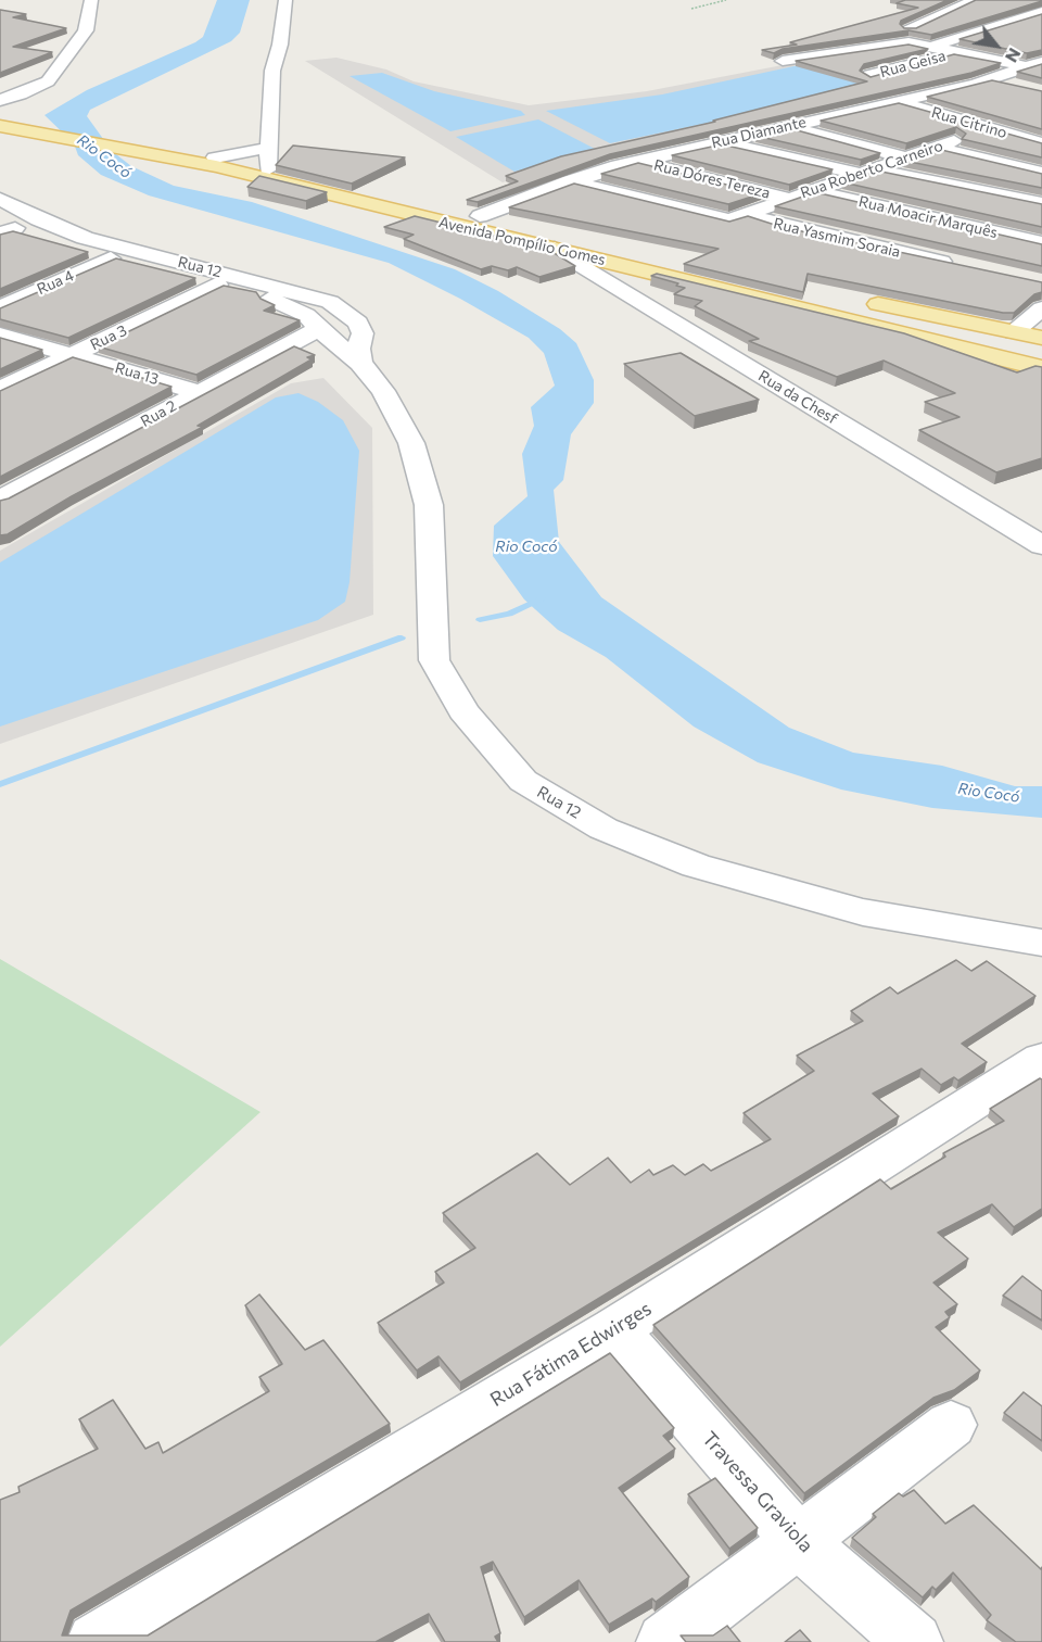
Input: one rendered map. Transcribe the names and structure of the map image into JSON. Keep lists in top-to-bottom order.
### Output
{
  "streets": {
    "main road": ["Avenida Pompílio Gomes"],
    "street": [
      "Rua Geisa",
      "Rua Citrino",
      "Rua Diamante",
      "Rua Roberto Carneiro",
      "Rua Dóres Tereza",
      "Rua Moacir Marquês",
      "Rua Yasmim Soraia",
      "Rua 12",
      "Rua 4",
      "Rua 3",
      "Rua 13",
      "Rua da Chesf",
      "Rua 2",
      "Rua Fátima Edwirges",
      "Travessa Graviola"
    ]
  },
  "crossings": [
    ["Rua Citrino", "Rua Diamante"],
    ["Rua Diamante", "Rua Dóres Tereza"],
    ["Rua Diamante", "Rua Yasmim Soraia"],
    ["Rua Diamante", "Avenida Pompílio Gomes"],
    ["Rua Roberto Carneiro", "Rua Dóres Tereza"],
    ["Rua Roberto Carneiro", "Rua Moacir Marquês"],
    ["Rua Roberto Carneiro", "Rua Yasmim Soraia"],
    ["Avenida Pompílio Gomes", "Rua da Chesf"],
    ["Rua 12", "Rua 4"],
    ["Rua 12", "Rua 3"],
    ["Rua 12", "Rua 2"],
    ["Rua 3", "Rua 13"],
    ["Rua 13", "Rua 2"],
    ["Rua Fátima Edwirges", "Travessa Graviola"]
  ],
  "water": ["Rio Cocó"],
  "north": "bottom right"
}
